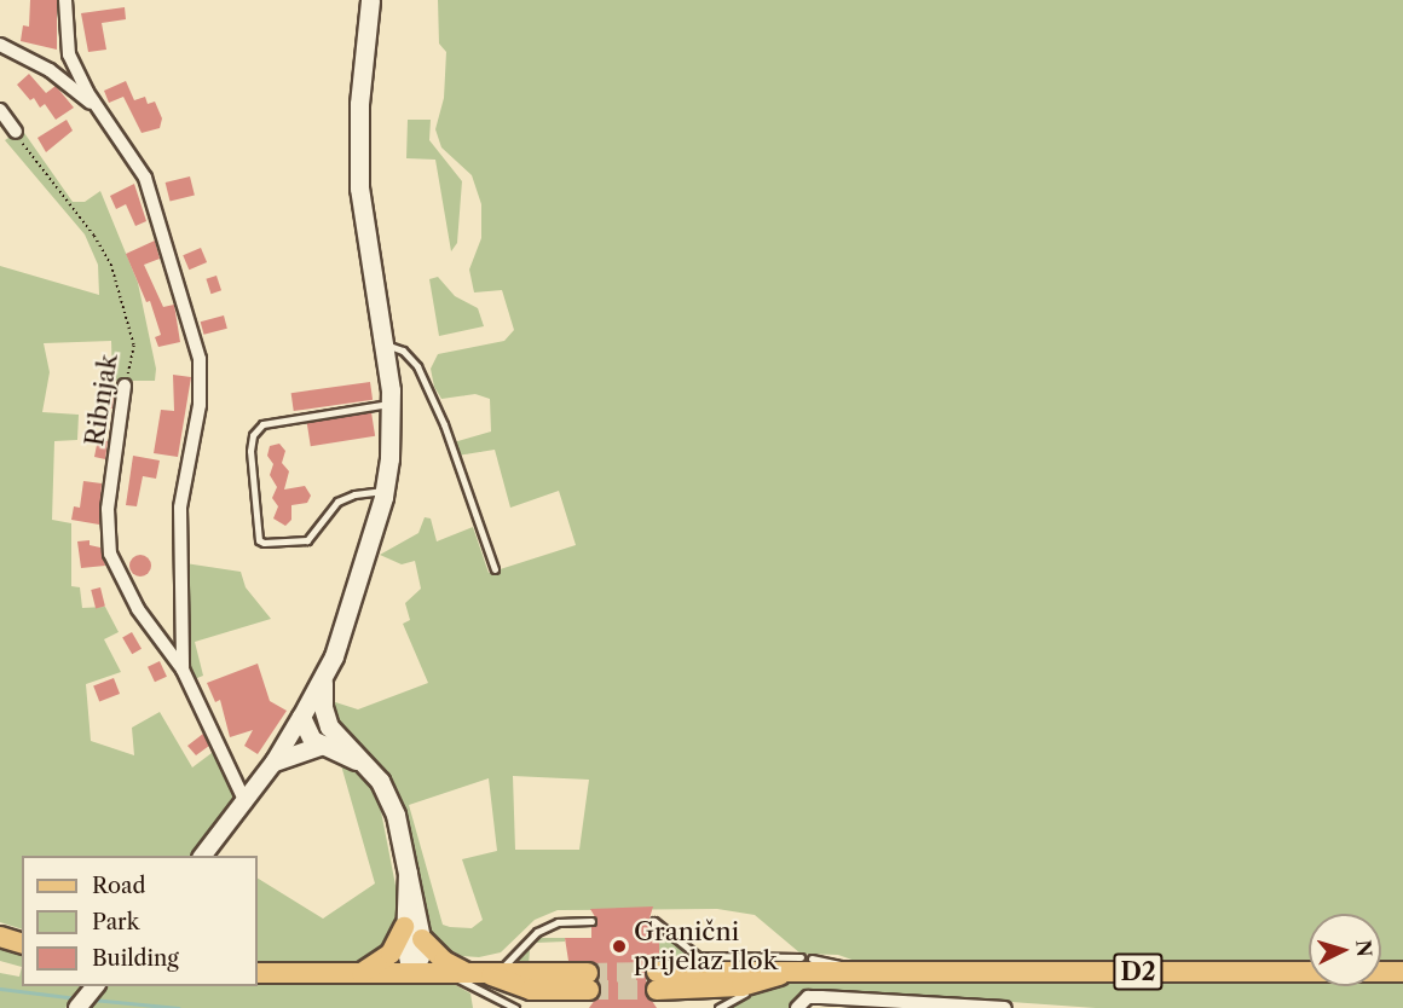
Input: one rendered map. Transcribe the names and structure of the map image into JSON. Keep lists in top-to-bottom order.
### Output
{
  "streets": {
    "main road": ["D2"],
    "street": ["Ribnjak"]
  },
  "places": ["Granični prijelaz Ilok"],
  "legend": ["Road", "Park", "Building"],
  "north": "right"
}
